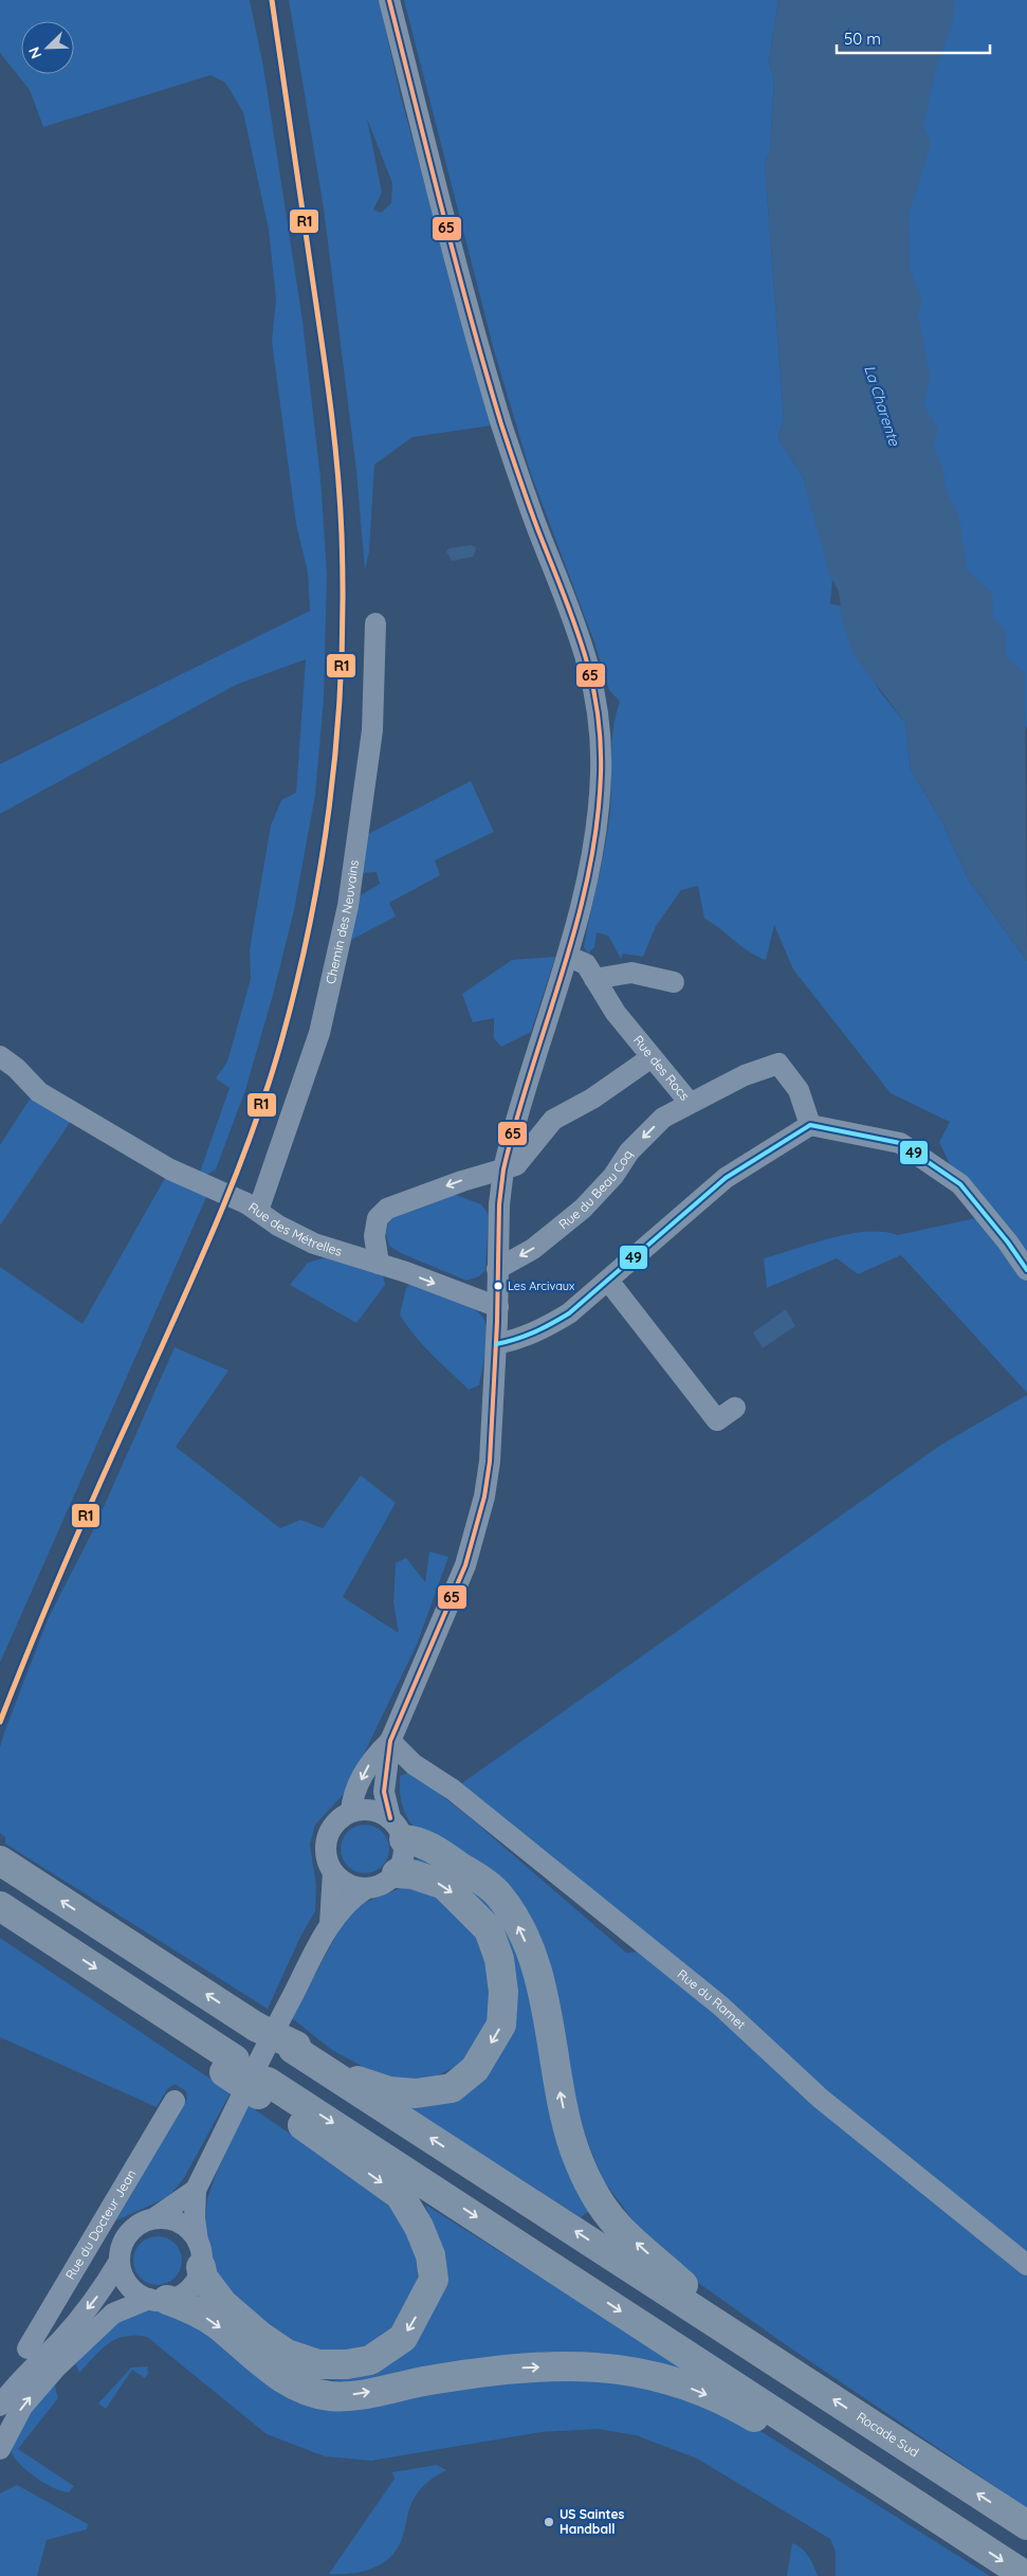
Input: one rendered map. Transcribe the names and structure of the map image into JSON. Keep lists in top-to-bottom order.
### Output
{
  "streets": {
    "highway": ["Rocade Sud"],
    "street": [
      "Chemin des Neuvains",
      "Rue des Rocs",
      "Rue du Beau Coq",
      "Rue des Métrelles",
      "Rue du Ramet",
      "Rue du Docteur Jean"
    ]
  },
  "crossings": [
    ["Chemin des Neuvains", "Rue des Métrelles"],
    ["Rue des Rocs", "Rue du Beau Coq"]
  ],
  "water": ["La Charente"],
  "places": ["Les Arcivaux", "US Saintes Handball"],
  "lines": ["transit line R1", "transit line 65", "transit line 49"],
  "scale_bar": "50 m",
  "north": "bottom left"
}
